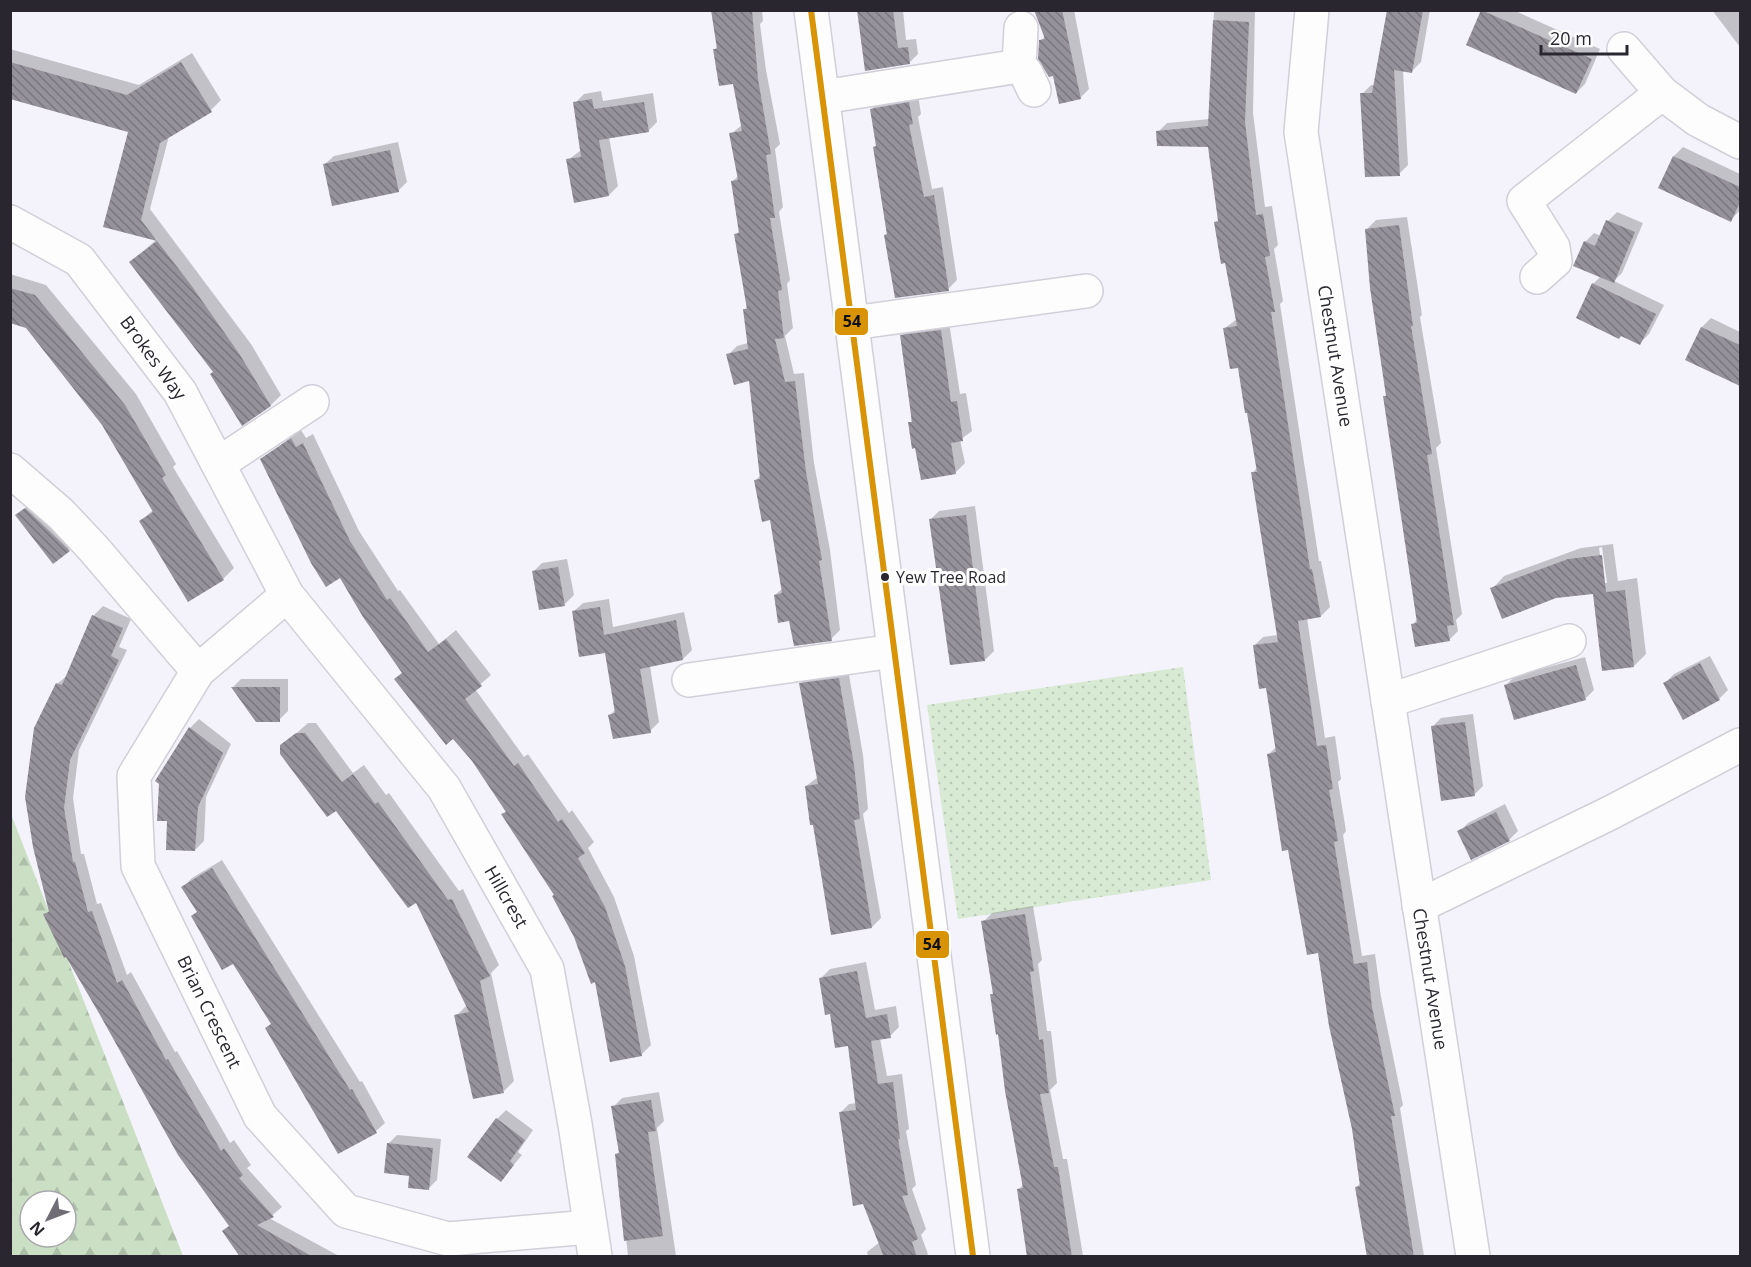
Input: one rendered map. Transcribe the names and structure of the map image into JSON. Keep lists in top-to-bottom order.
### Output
{
  "streets": {
    "street": [
      "Chestnut Avenue",
      "Brokes Way",
      "Hillcrest",
      "Brian Crescent"
    ]
  },
  "crossings": [
    ["Brokes Way", "Hillcrest"],
    ["Brokes Way", "Brian Crescent"],
    ["Hillcrest", "Brian Crescent"]
  ],
  "places": ["Yew Tree Road"],
  "lines": ["transit line 54"],
  "scale_bar": "20 m",
  "north": "bottom left"
}
